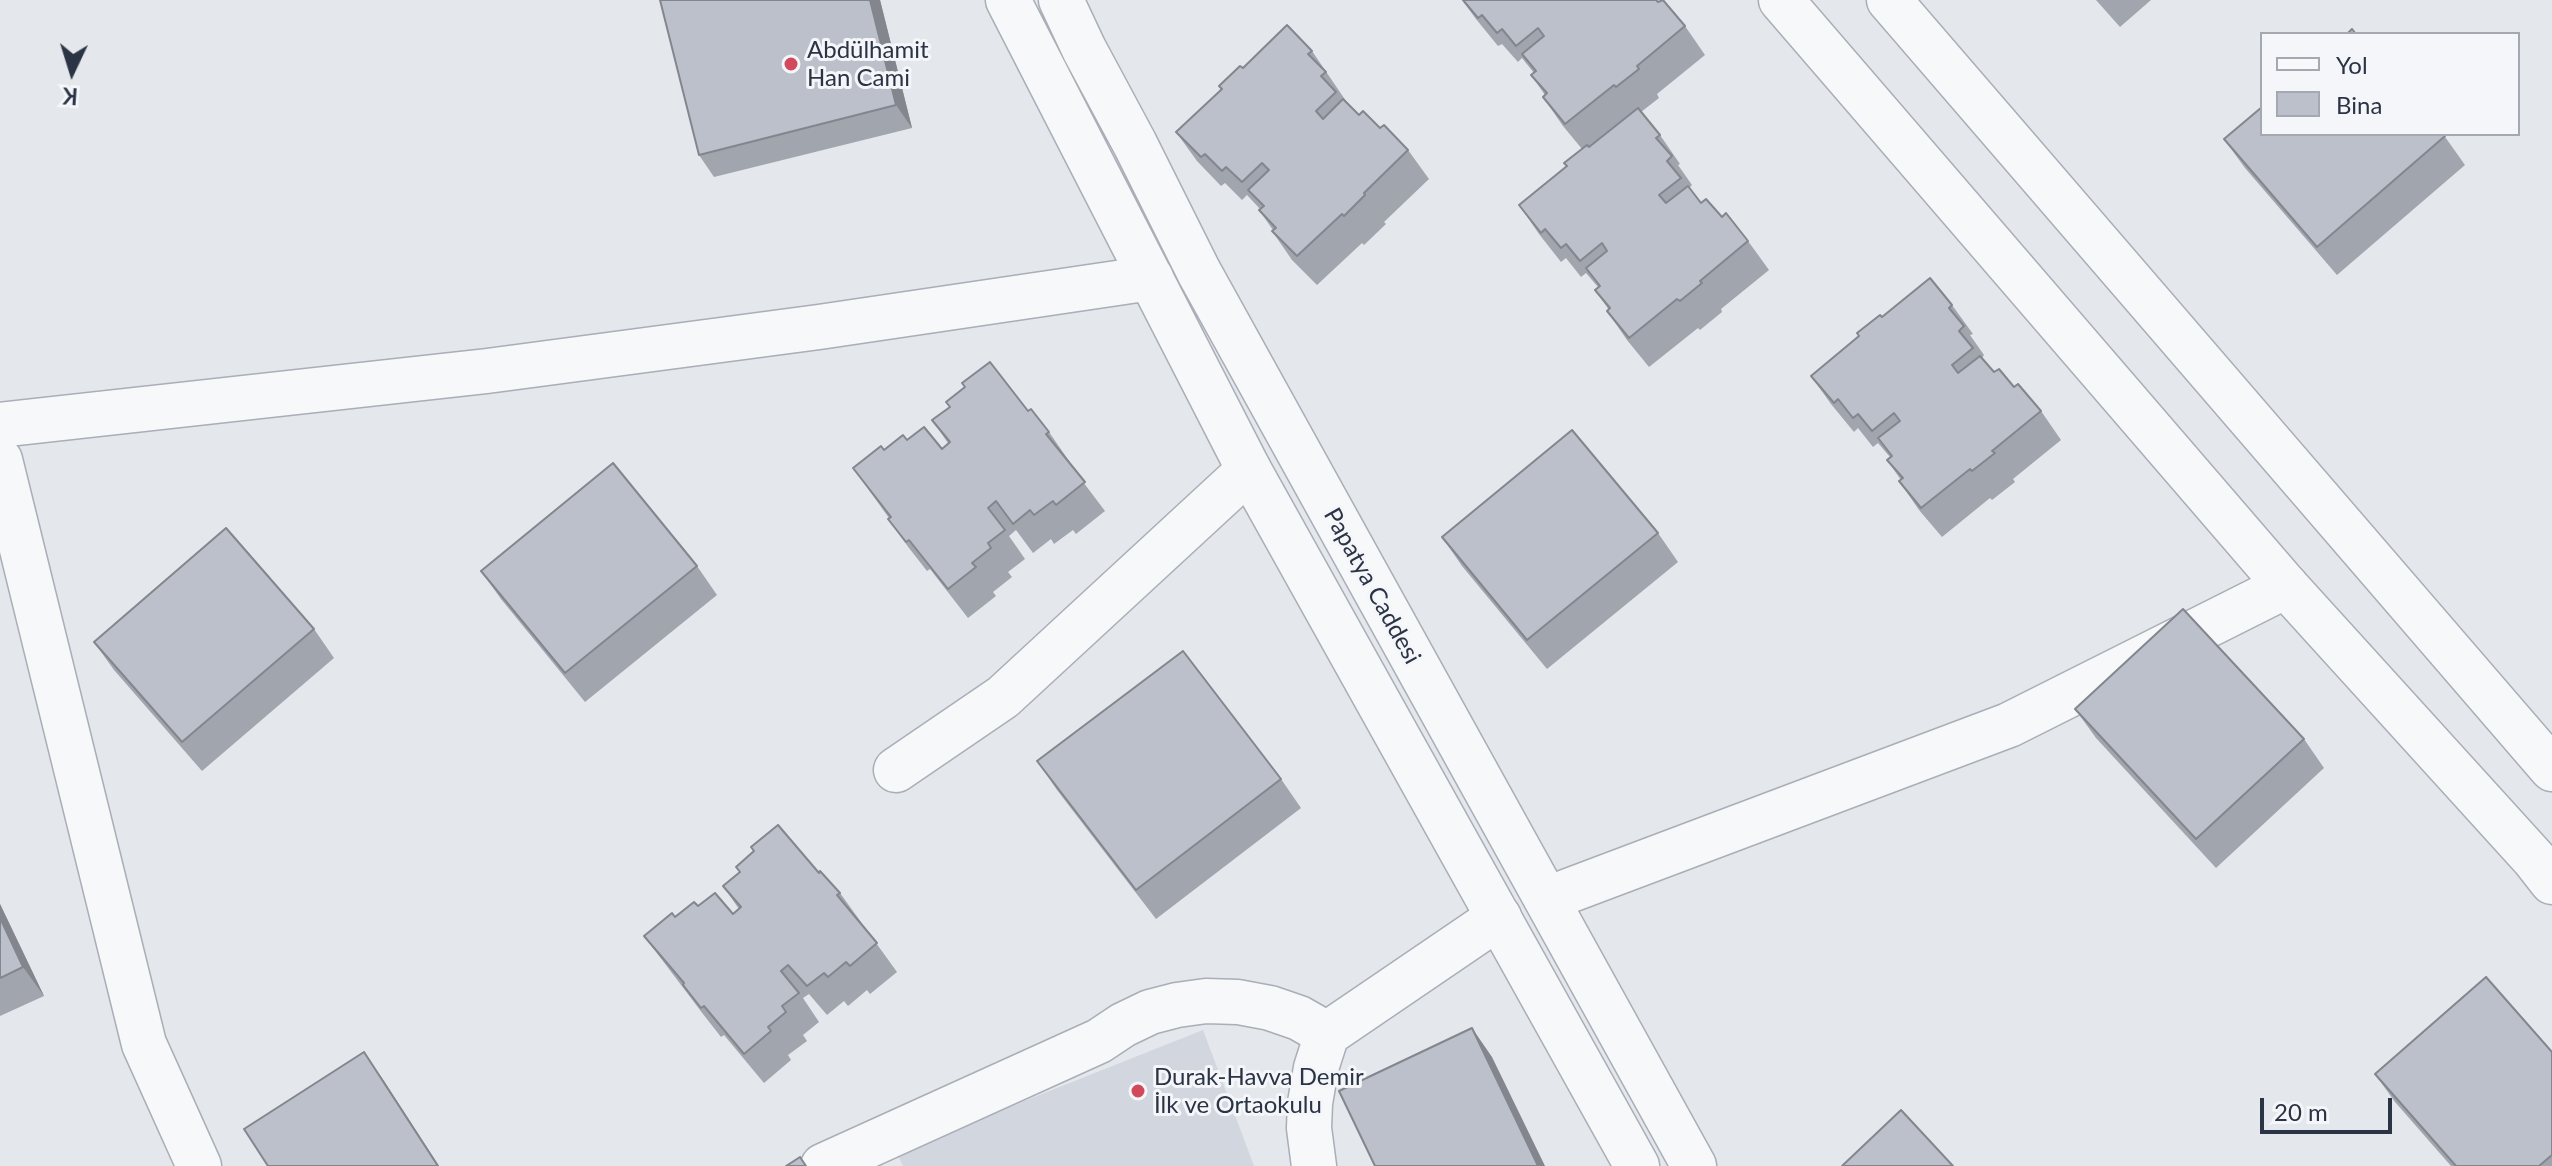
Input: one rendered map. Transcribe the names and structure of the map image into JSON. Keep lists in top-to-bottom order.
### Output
{
  "streets": {
    "street": ["Papatya Caddesi"]
  },
  "places": ["Abdülhamit Han Cami", "Durak-Havva Demir İlk ve Ortaokulu"],
  "legend": ["Yol", "Bina"],
  "scale_bar": "20 m",
  "north": "bottom"
}
